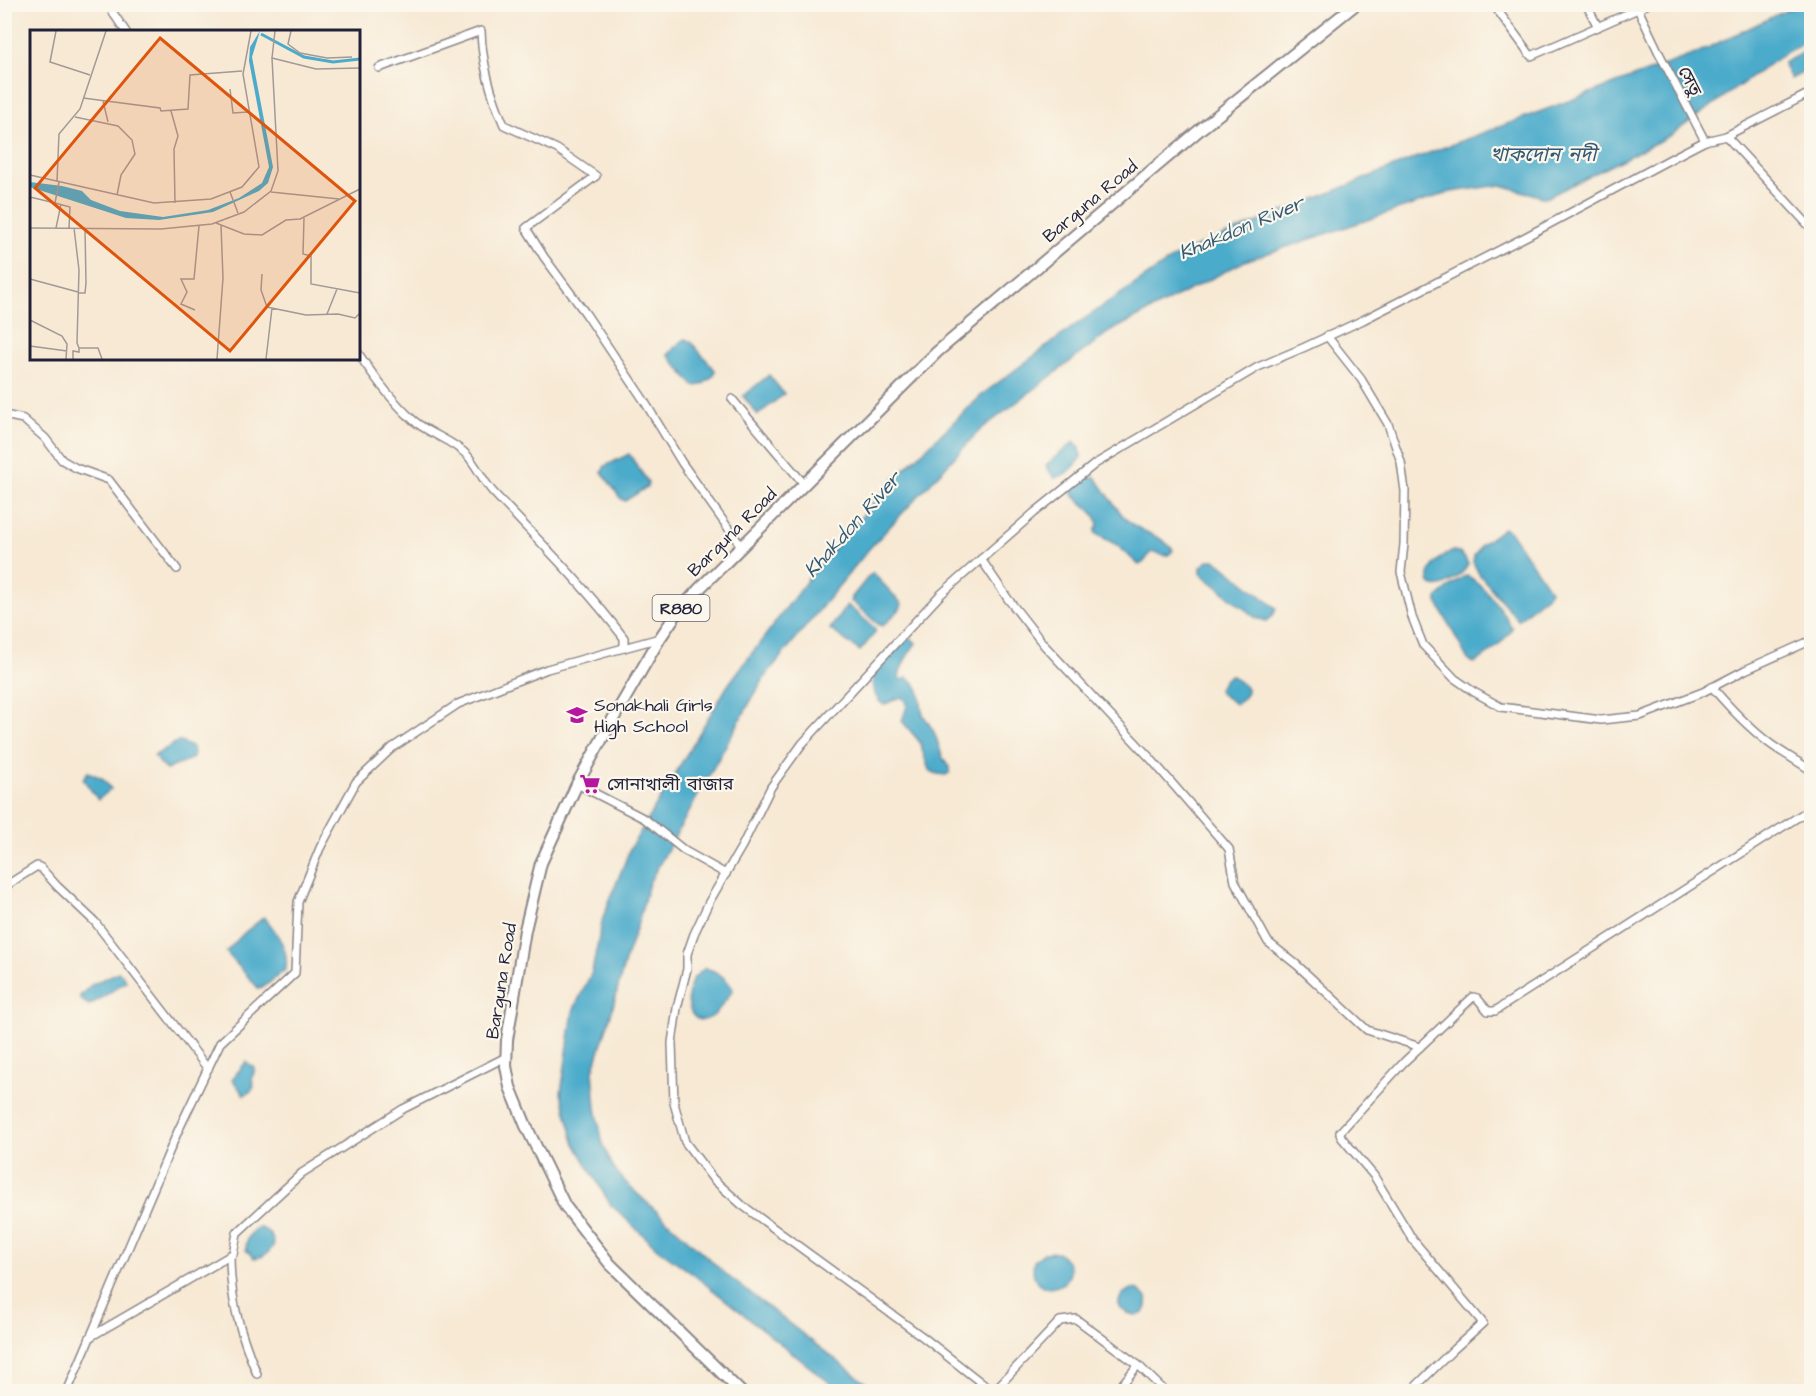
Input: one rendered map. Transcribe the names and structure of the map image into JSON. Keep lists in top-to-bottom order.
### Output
{
  "streets": {
    "main road": ["Barguna Road", "R880"],
    "street": ["সেতু"]
  },
  "water": ["খাকদোন নদী", "Khakdon River"],
  "places": {
    "school or university": ["Sonakhali Girls High School"],
    "supermarket": ["সোনাখালী বাজার"]
  }
}
